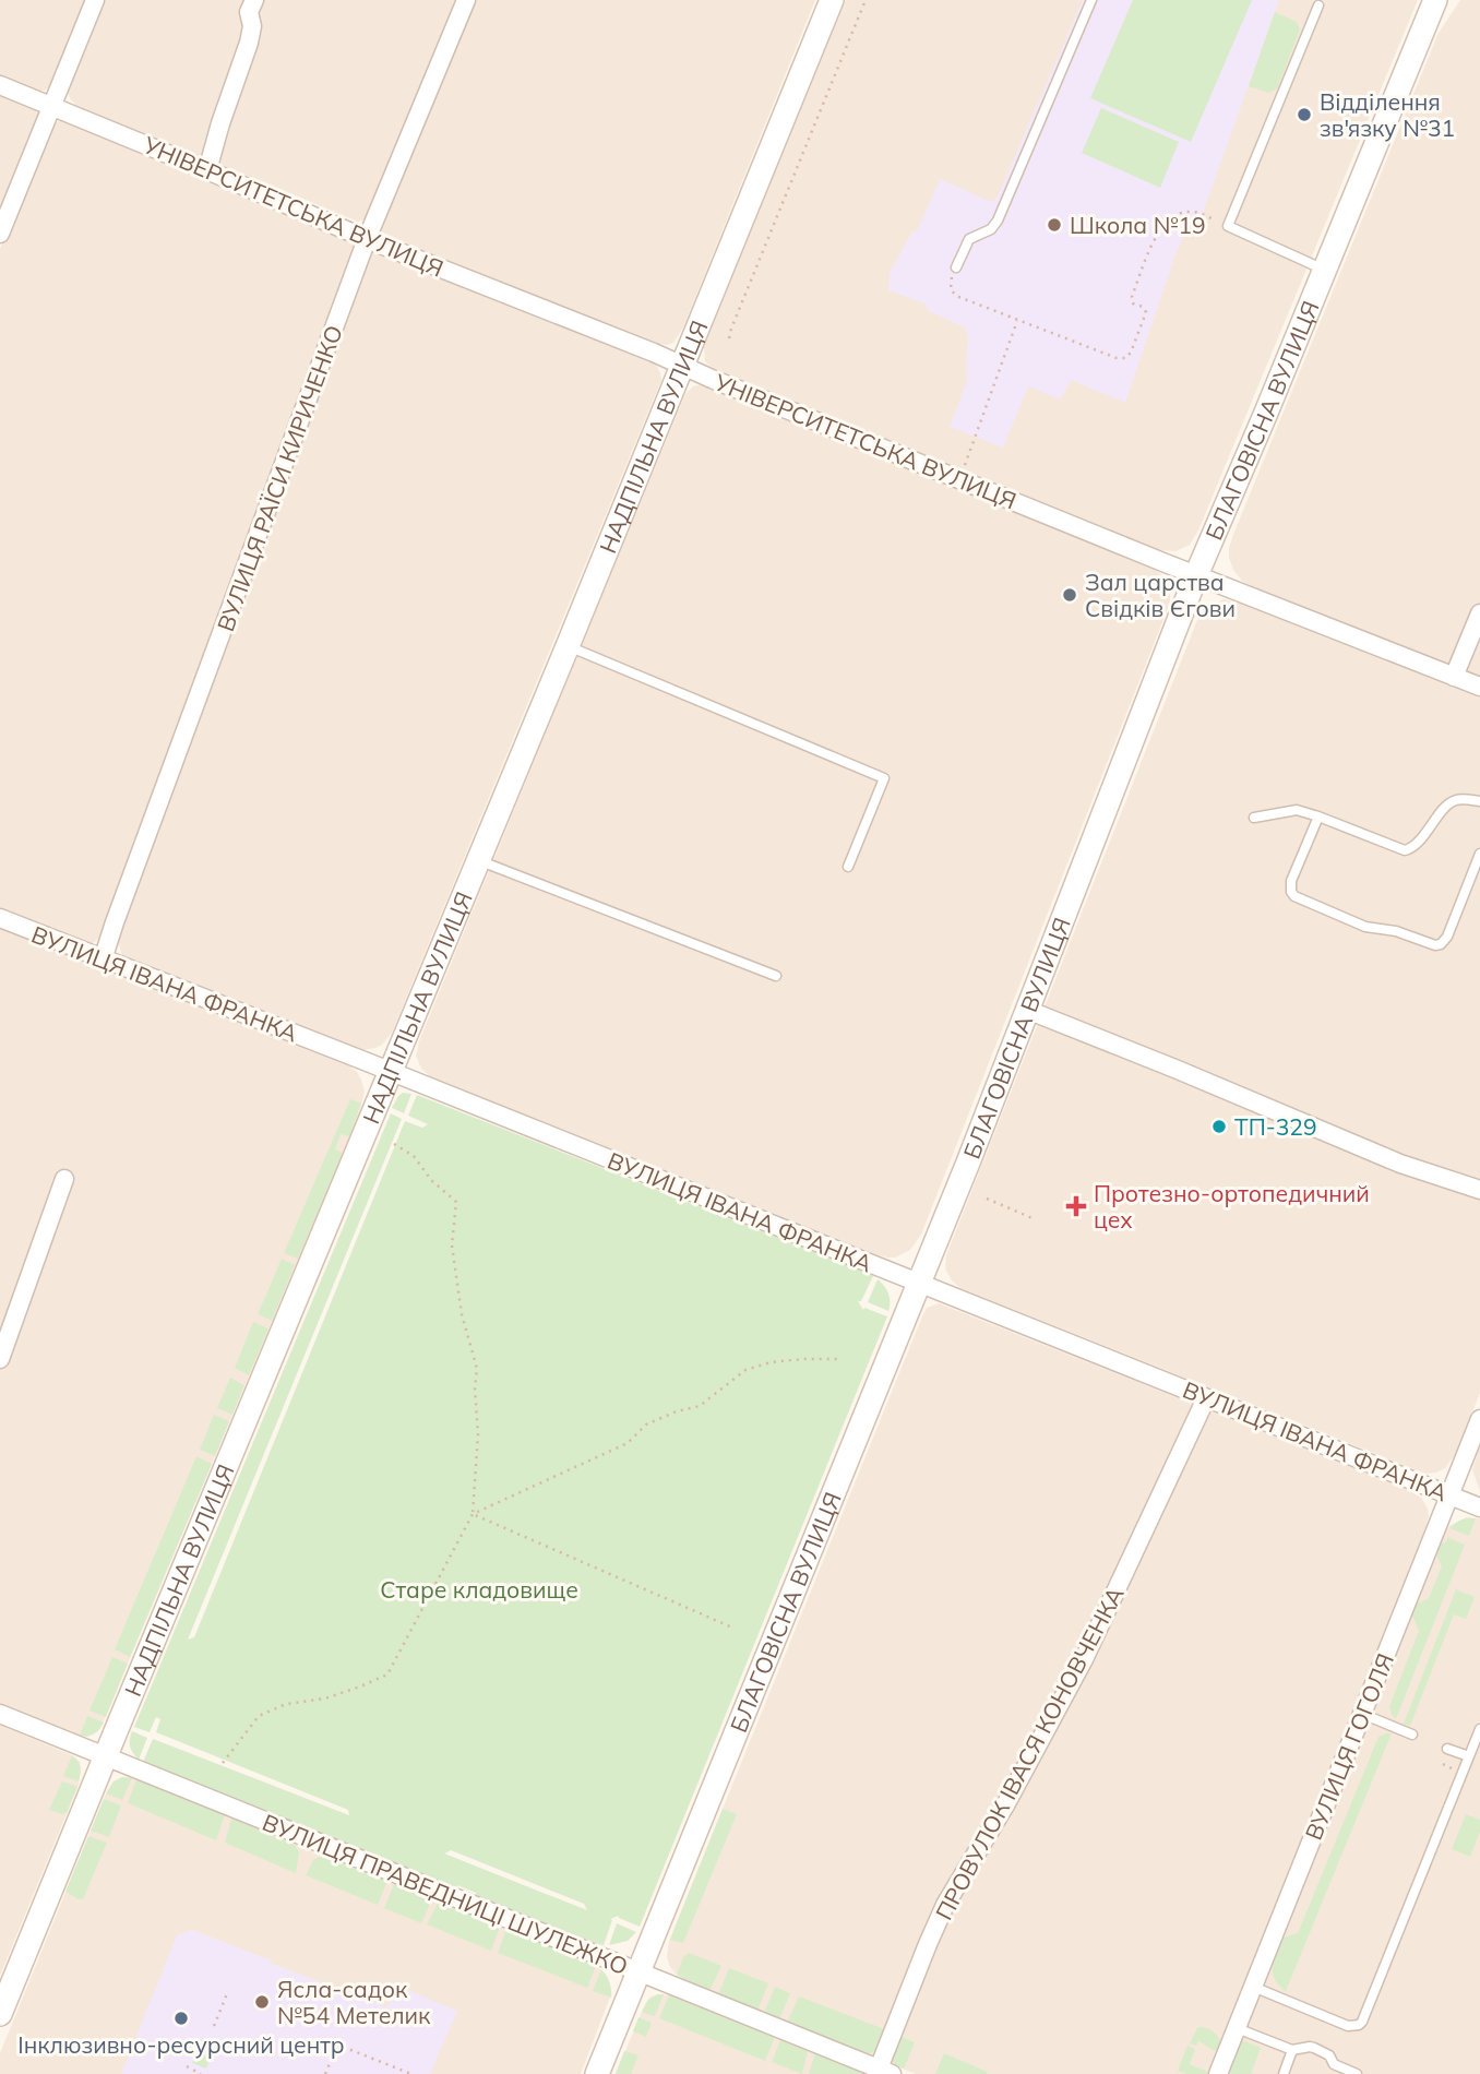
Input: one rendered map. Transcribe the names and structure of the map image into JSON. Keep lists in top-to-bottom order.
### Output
{
  "streets": {
    "main road": ["БЛАГОВІСНА ВУЛИЦЯ", "НАДПІЛЬНА ВУЛИЦЯ"],
    "street": [
      "УНІВЕРСИТЕТСЬКА ВУЛИЦЯ",
      "ВУЛИЦЯ РАЇСИ КИРИЧЕНКО",
      "ВУЛИЦЯ ІВАНА ФРАНКА",
      "ВУЛИЦЯ ГОГОЛЯ",
      "ПРОВУЛОК ІВАСЯ КОНОВЧЕНКА",
      "ВУЛИЦЯ ПРАВЕДНИЦІ ШУЛЕЖКО"
    ]
  },
  "crossings": [
    ["УНІВЕРСИТЕТСЬКА ВУЛИЦЯ", "БЛАГОВІСНА ВУЛИЦЯ"],
    ["УНІВЕРСИТЕТСЬКА ВУЛИЦЯ", "НАДПІЛЬНА ВУЛИЦЯ"],
    ["УНІВЕРСИТЕТСЬКА ВУЛИЦЯ", "ВУЛИЦЯ РАЇСИ КИРИЧЕНКО"],
    ["БЛАГОВІСНА ВУЛИЦЯ", "ВУЛИЦЯ ІВАНА ФРАНКА"],
    ["БЛАГОВІСНА ВУЛИЦЯ", "ВУЛИЦЯ ПРАВЕДНИЦІ ШУЛЕЖКО"],
    ["НАДПІЛЬНА ВУЛИЦЯ", "ВУЛИЦЯ ІВАНА ФРАНКА"],
    ["НАДПІЛЬНА ВУЛИЦЯ", "ВУЛИЦЯ ПРАВЕДНИЦІ ШУЛЕЖКО"],
    ["ВУЛИЦЯ РАЇСИ КИРИЧЕНКО", "ВУЛИЦЯ ІВАНА ФРАНКА"],
    ["ВУЛИЦЯ ІВАНА ФРАНКА", "ВУЛИЦЯ ГОГОЛЯ"],
    ["ВУЛИЦЯ ІВАНА ФРАНКА", "ПРОВУЛОК ІВАСЯ КОНОВЧЕНКА"],
    ["ПРОВУЛОК ІВАСЯ КОНОВЧЕНКА", "ВУЛИЦЯ ПРАВЕДНИЦІ ШУЛЕЖКО"]
  ],
  "parks": ["Старе кладовище"],
  "places": {
    "other": [
      "Відділення зв'язку №31",
      "Школа №19",
      "Зал царства Свідків Єгови",
      "ТП-329",
      "Ясла-садок №54 Метелик",
      "Інклюзивно-ресурсний центр"
    ],
    "health": ["Протезно-ортопедичний цех"]
  }
}
